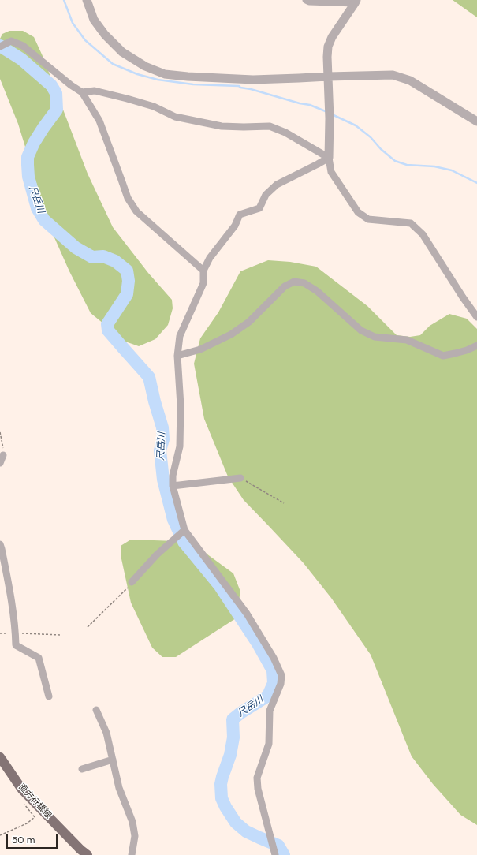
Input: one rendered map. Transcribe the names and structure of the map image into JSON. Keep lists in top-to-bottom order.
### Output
{
  "streets": {
    "main road": ["直方行橋線"]
  },
  "water": ["尺岳川"],
  "scale_bar": "50 m"
}
